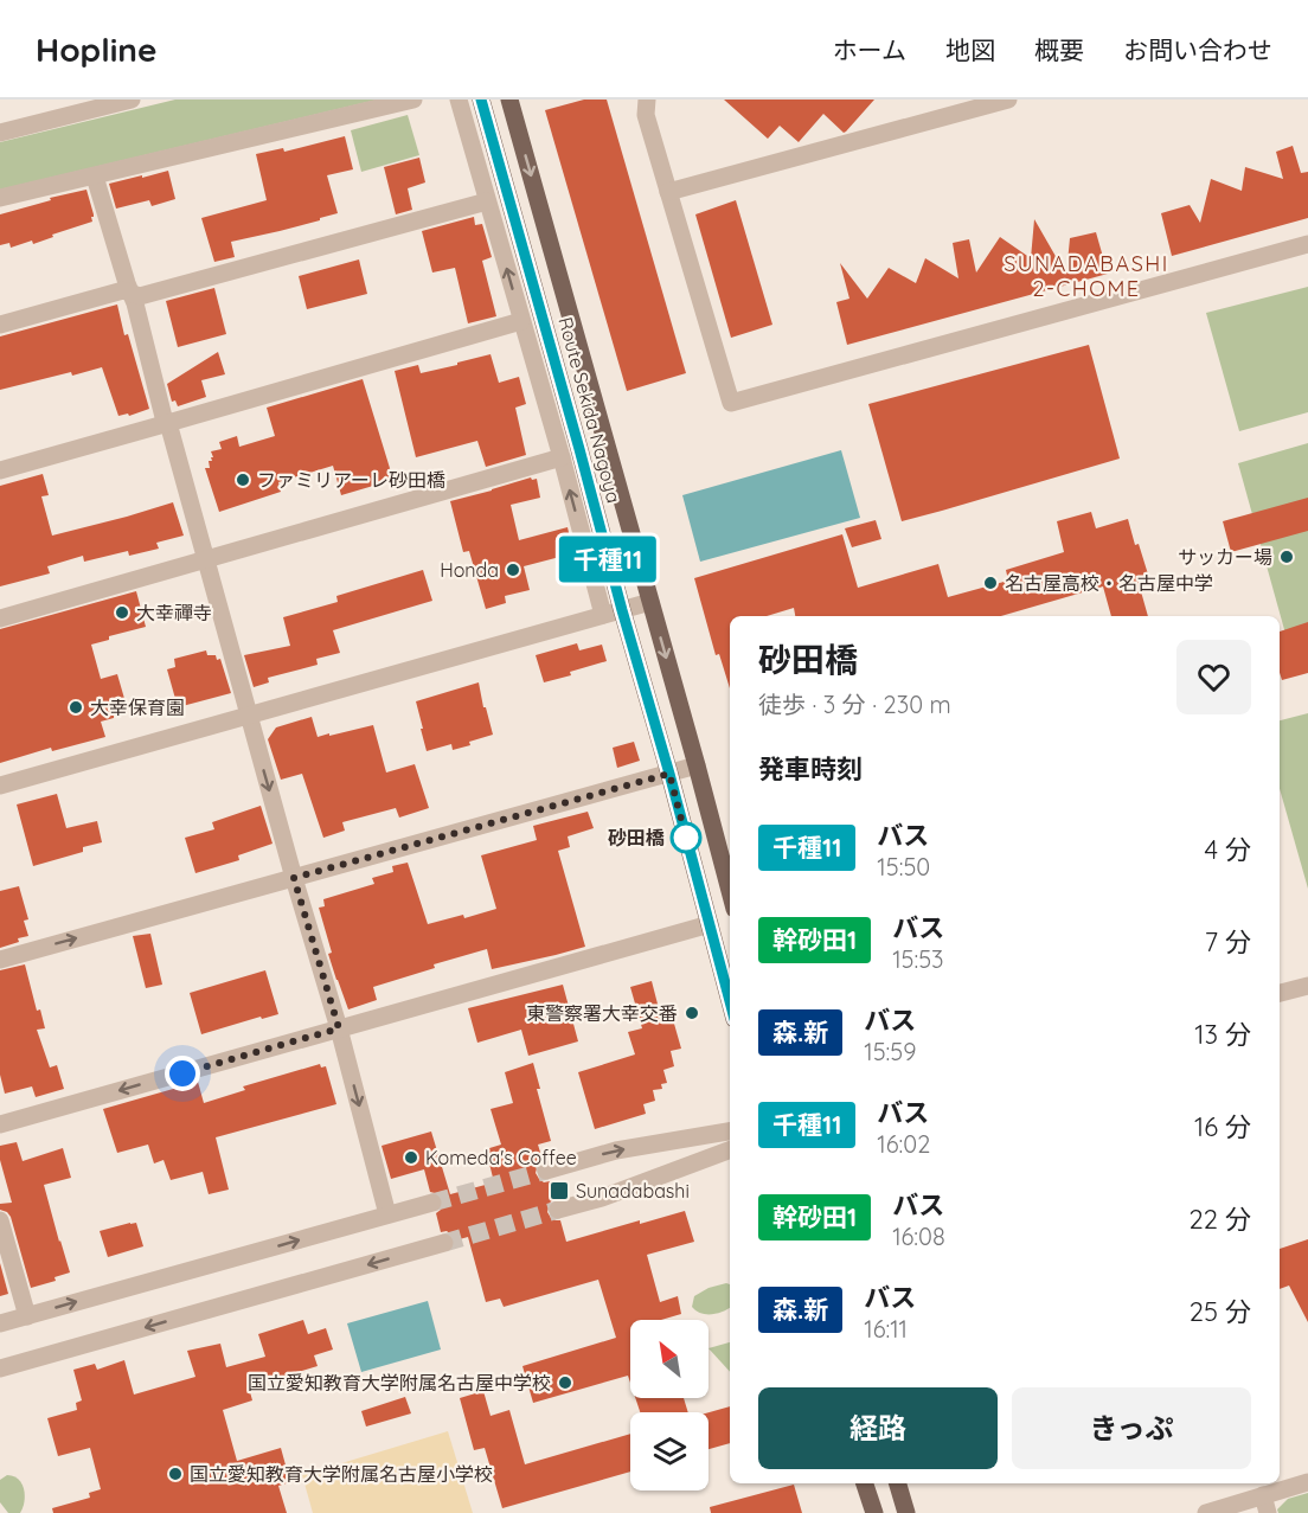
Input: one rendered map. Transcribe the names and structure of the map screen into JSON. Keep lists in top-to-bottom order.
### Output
{
  "streets": {
    "main road": ["Route Sekida Nagoya"]
  },
  "districts": ["SUNADABASHI 2-CHOME"],
  "places": {
    "other": [
      "ファミリアーレ砂田橋",
      "サッカー場",
      "Honda",
      "名古屋高校・名古屋中学",
      "大幸禪寺",
      "大幸保育園",
      "砂田橋",
      "東警察署大幸交番",
      "Komeda's Coffee",
      "国立愛知教育大学附属名古屋中学校",
      "国立愛知教育大学附属名古屋小学校"
    ],
    "transit": ["Sunadabashi"]
  },
  "lines": ["bus line 千種11"],
  "north": "top left",
  "page": {
    "header": "Hopline",
    "nav": [
      "ホーム",
      "地図",
      "概要",
      "お問い合わせ"
    ],
    "on_map": "千種11",
    "heading": [
      ["砂田橋", "徒歩 · 3 分 · 230 m"],
      "発車時刻"
    ],
    "list": [
      {
        "mark": "千種11",
        "name": "バス",
        "note": "15:50",
        "value": "4 分"
      },
      {
        "mark": "幹砂田1",
        "name": "バス",
        "note": "15:53",
        "value": "7 分"
      },
      {
        "mark": "森.新",
        "name": "バス",
        "note": "15:59",
        "value": "13 分"
      },
      {
        "mark": "千種11",
        "name": "バス",
        "note": "16:02",
        "value": "16 分"
      },
      {
        "mark": "幹砂田1",
        "name": "バス",
        "note": "16:08",
        "value": "22 分"
      },
      {
        "mark": "森.新",
        "name": "バス",
        "note": "16:11",
        "value": "25 分"
      }
    ],
    "buttons": ["経路", "きっぷ"]
  }
}
